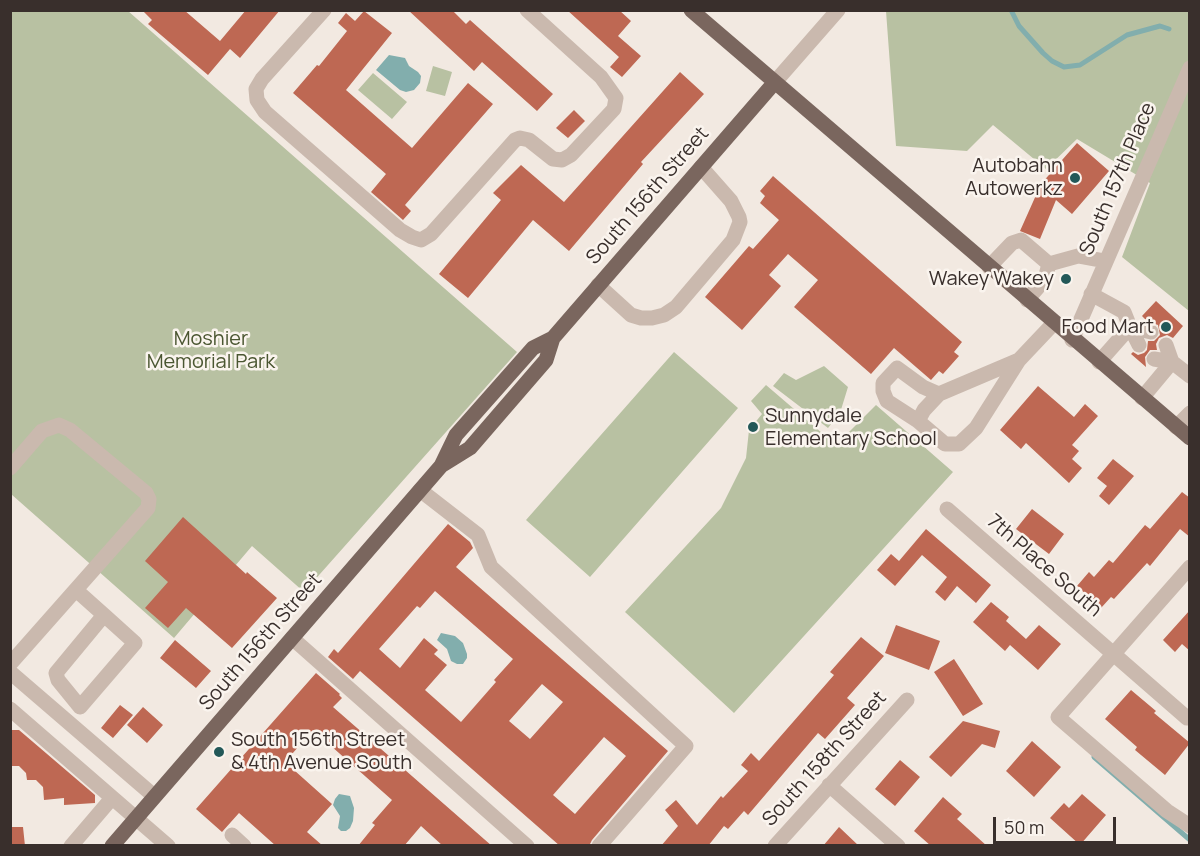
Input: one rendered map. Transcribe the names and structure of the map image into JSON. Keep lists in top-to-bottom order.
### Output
{
  "streets": {
    "main road": ["South 156th Street"],
    "street": ["South 157th Place", "7th Place South", "South 158th Street"]
  },
  "parks": ["Moshier Memorial Park"],
  "places": [
    "Autobahn Autowerkz",
    "Wakey Wakey",
    "Food Mart",
    "Sunnydale Elementary School",
    "South 156th Street & 4th Avenue South"
  ],
  "scale_bar": "50 m"
}
